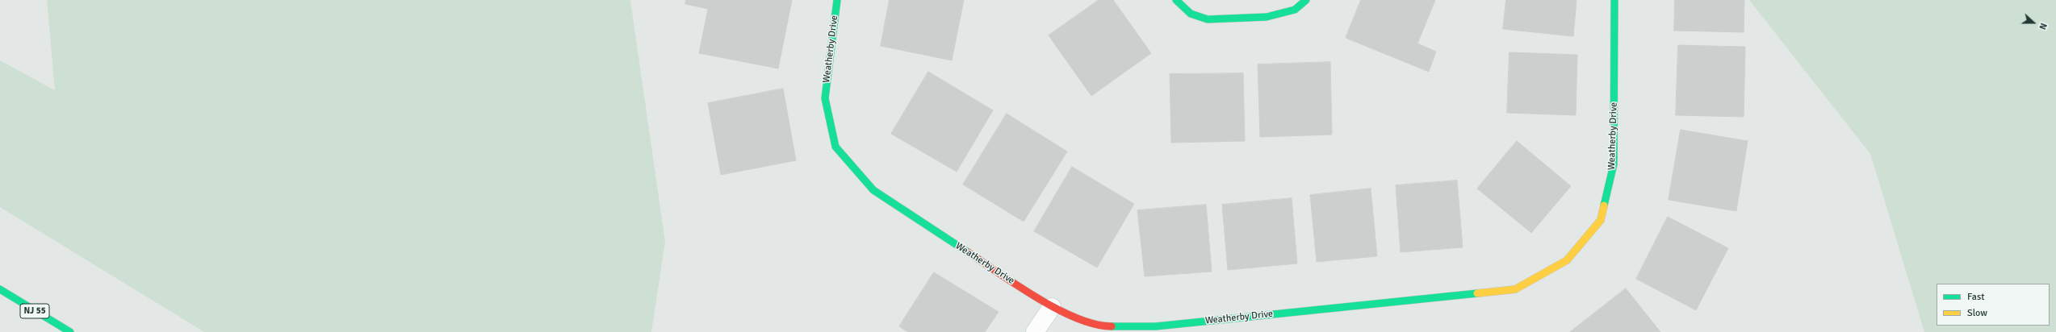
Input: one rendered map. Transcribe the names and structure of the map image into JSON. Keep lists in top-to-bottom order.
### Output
{
  "streets": {
    "main road": ["Weatherby Drive", "NJ 55"]
  },
  "legend": ["Fast", "Slow"],
  "north": "right"
}
